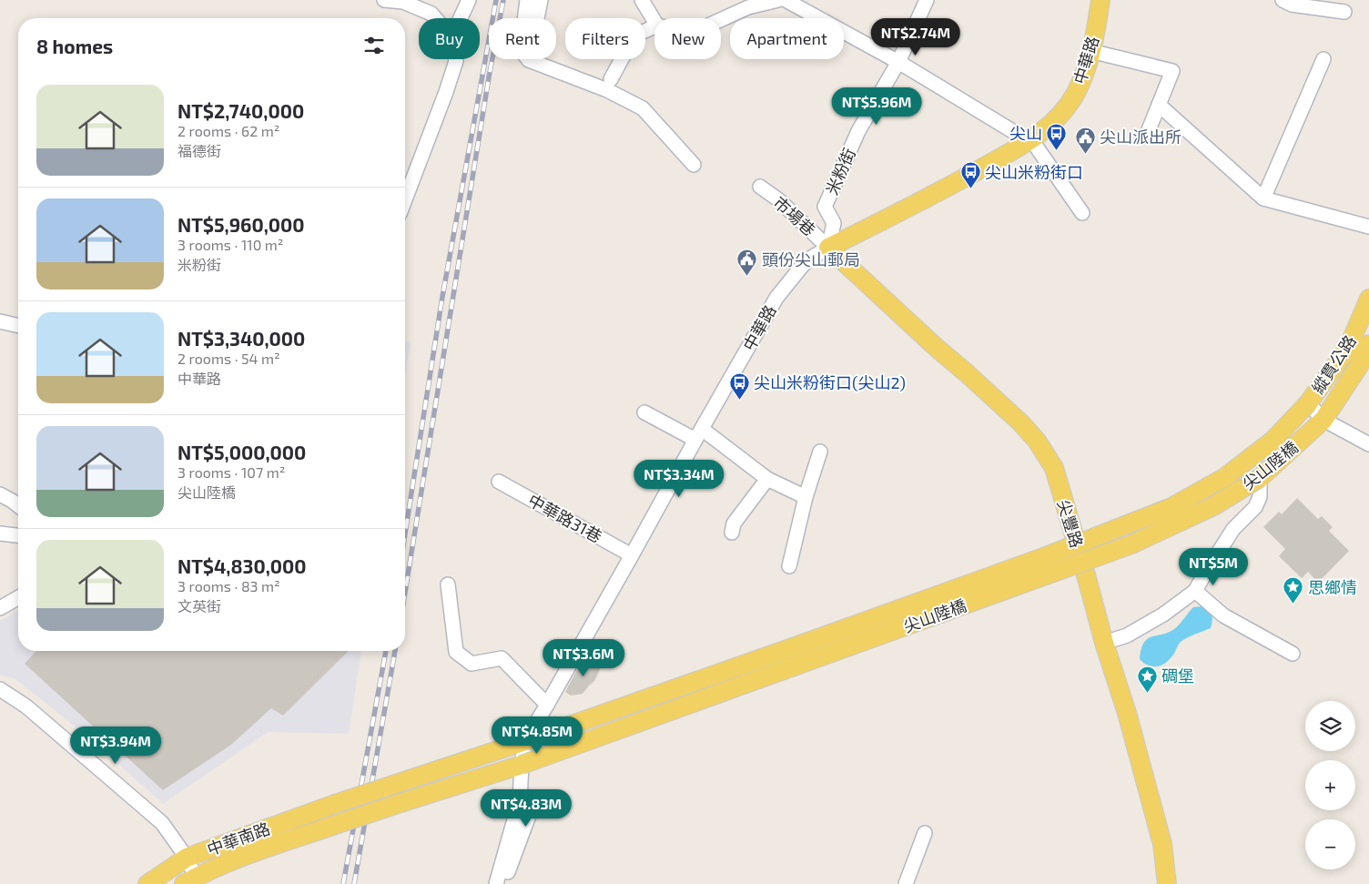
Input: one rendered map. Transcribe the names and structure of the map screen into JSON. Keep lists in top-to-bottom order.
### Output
{
  "streets": {
    "main road": [
      "中華路",
      "縱貫公路",
      "尖山陸橋",
      "尖豐路",
      "中華南路"
    ],
    "street": ["米粉街", "市場巷", "中華路31巷"]
  },
  "crossings": [
    ["中華路", "米粉街"],
    ["中華路", "市場巷"],
    ["中華路", "尖山陸橋"],
    ["中華路", "中華路31巷"],
    ["中華路", "尖豐路"],
    ["中華路", "中華南路"],
    ["米粉街", "市場巷"],
    ["米粉街", "尖豐路"],
    ["市場巷", "尖豐路"],
    ["縱貫公路", "尖山陸橋"],
    ["尖山陸橋", "中華南路"]
  ],
  "places": {
    "bus stop": ["尖山", "尖山米粉街口", "尖山米粉街口(尖山2)"],
    "public building": ["尖山派出所", "頭份尖山郵局"],
    "place": ["思鄉情", "碉堡"]
  },
  "page": {
    "price": [
      "NT$2.74M",
      "NT$5.96M",
      "NT$3.34M",
      "NT$5M",
      "NT$3.6M",
      "NT$4.85M",
      "NT$3.94M",
      "NT$4.83M"
    ],
    "chip": [
      "Buy",
      "Rent",
      "Filters",
      "New",
      "Apartment"
    ],
    "heading": "8 homes",
    "list": [
      {
        "name": "NT$2,740,000",
        "note": "2 rooms · 62 m² · 福德街"
      },
      {
        "name": "NT$5,960,000",
        "note": "3 rooms · 110 m² · 米粉街"
      },
      {
        "name": "NT$3,340,000",
        "note": "2 rooms · 54 m² · 中華路"
      },
      {
        "name": "NT$5,000,000",
        "note": "3 rooms · 107 m² · 尖山陸橋"
      },
      {
        "name": "NT$4,830,000",
        "note": "3 rooms · 83 m² · 文英街"
      }
    ],
    "map_buttons": ["+", "−"]
  }
}
